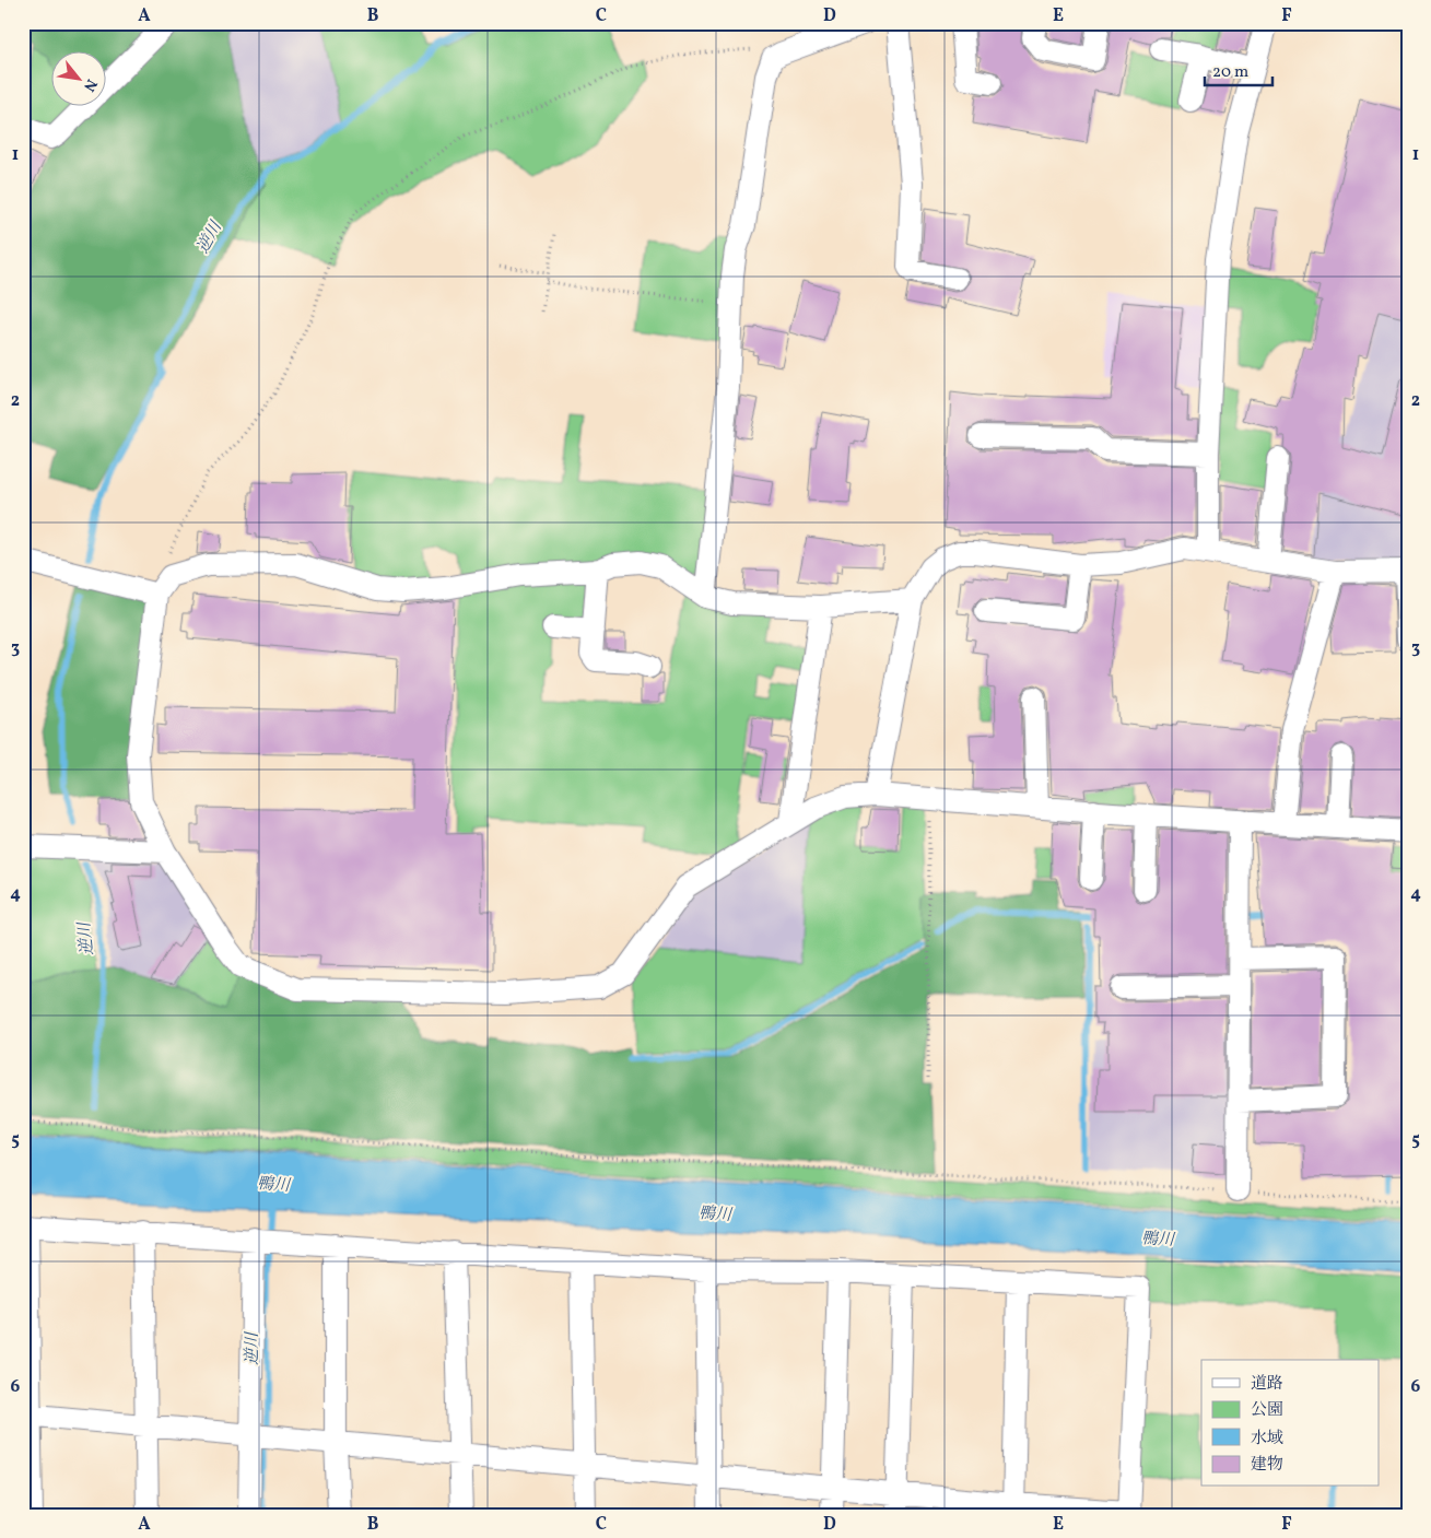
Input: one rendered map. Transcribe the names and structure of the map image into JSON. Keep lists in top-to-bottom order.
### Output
{
  "water": ["逆川", "鴨川"],
  "legend": [
    "道路",
    "公園",
    "水域",
    "建物"
  ],
  "scale_bar": "20 m",
  "north": "bottom right",
  "grid": {
    "columns": [
      "A",
      "B",
      "C",
      "D",
      "E",
      "F"
    ],
    "rows": [
      "1",
      "2",
      "3",
      "4",
      "5",
      "6"
    ]
  }
}
